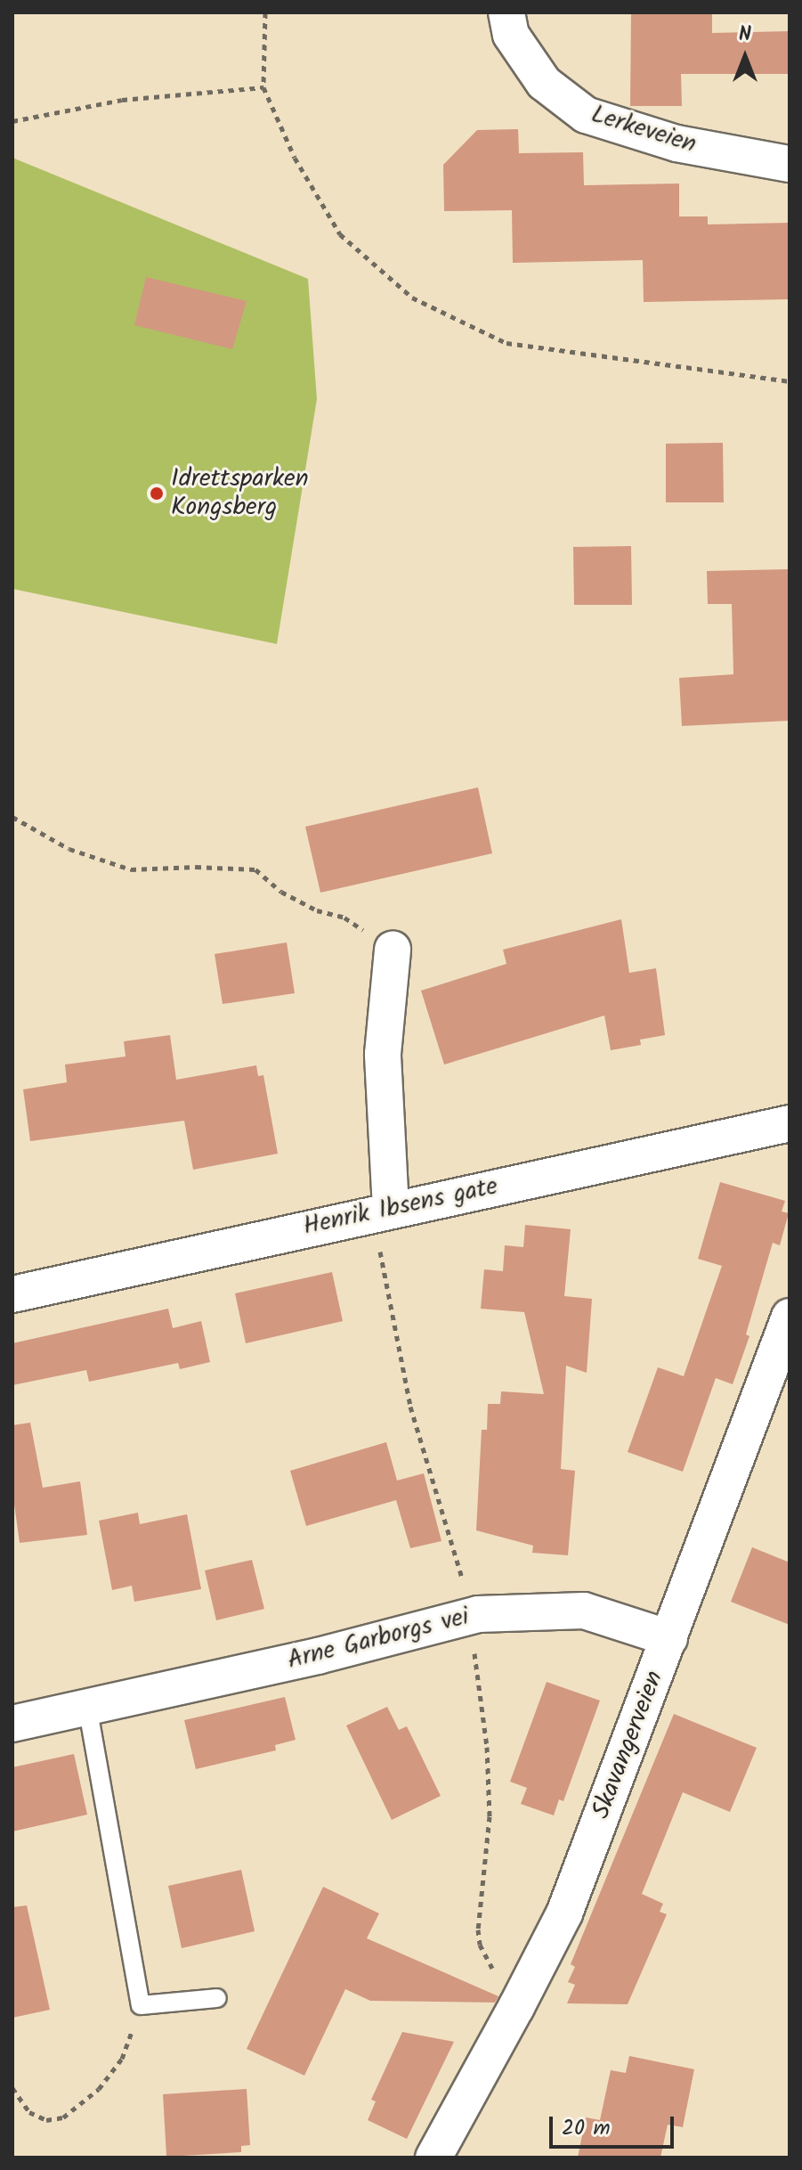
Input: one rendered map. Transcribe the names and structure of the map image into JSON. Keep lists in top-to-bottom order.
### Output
{
  "streets": {
    "street": [
      "Lerkeveien",
      "Henrik Ibsens gate",
      "Arne Garborgs vei",
      "Skavangerveien"
    ]
  },
  "crossings": [
    ["Arne Garborgs vei", "Skavangerveien"]
  ],
  "places": ["Idrettsparken Kongsberg"],
  "scale_bar": "20 m",
  "north": "top"
}
